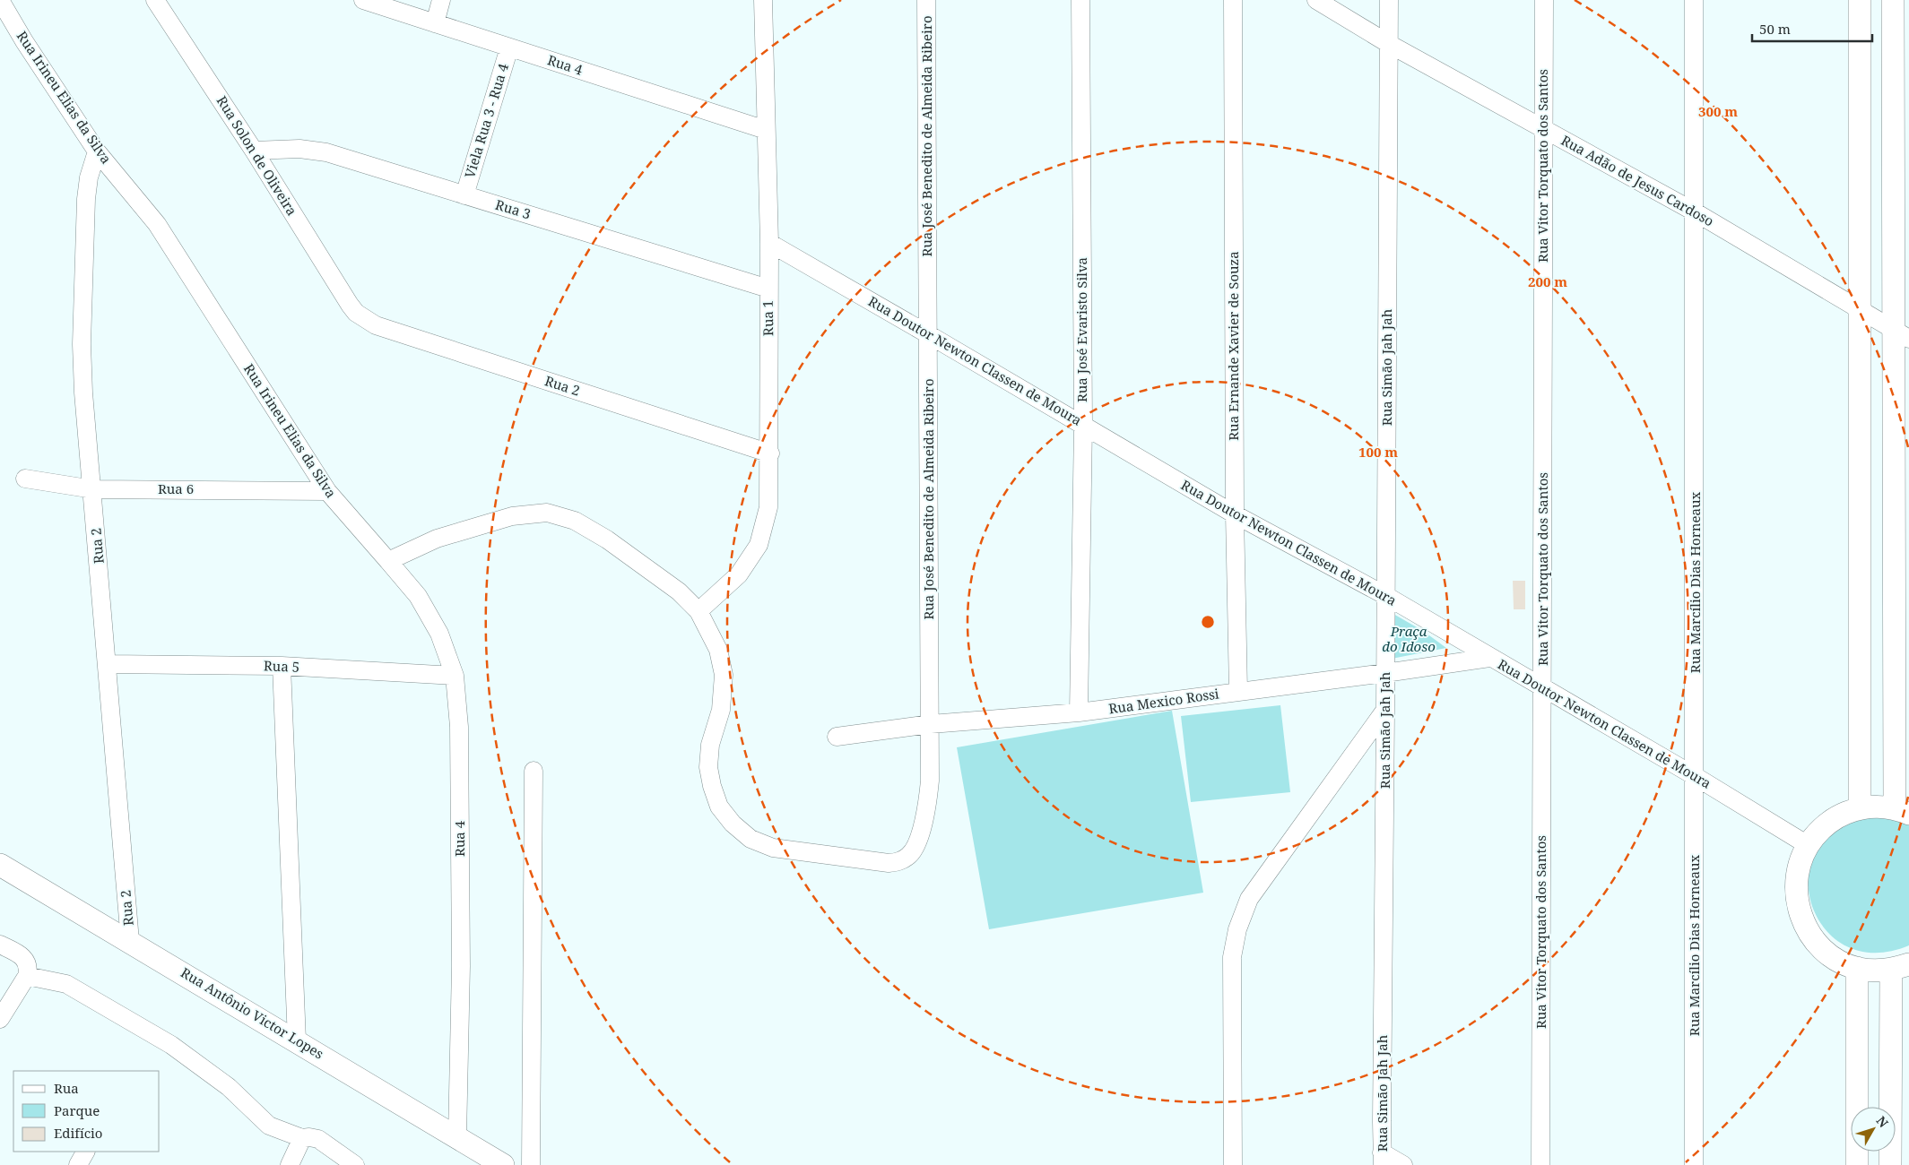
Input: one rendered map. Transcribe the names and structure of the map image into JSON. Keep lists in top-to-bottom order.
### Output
{
  "streets": {
    "main road": ["Rua Antônio Victor Lopes"],
    "street": [
      "Rua 4",
      "Rua Irineu Elias da Silva",
      "Viela Rua 3 - Rua 4",
      "Rua José Benedito de Almeida Ribeiro",
      "Rua Solon de Oliveira",
      "Rua Vitor Torquato dos Santos",
      "Rua Adão de Jesus Cardoso",
      "Rua 3",
      "Rua 1",
      "Rua José Evaristo Silva",
      "Rua Ernande Xavier de Souza",
      "Rua Doutor Newton Classen de Moura",
      "Rua Simão Jah Jah",
      "Rua 2",
      "Rua 6",
      "Rua Marcílio Dias Horneaux",
      "Rua 5",
      "Rua Mexico Rossi"
    ]
  },
  "crossings": [
    ["Rua 4", "Rua Irineu Elias da Silva"],
    ["Rua 4", "Viela Rua 3 - Rua 4"],
    ["Rua 4", "Rua 1"],
    ["Rua 4", "Rua 5"],
    ["Rua 4", "Rua Antônio Victor Lopes"],
    ["Rua Irineu Elias da Silva", "Rua 2"],
    ["Rua Irineu Elias da Silva", "Rua 6"],
    ["Viela Rua 3 - Rua 4", "Rua 3"],
    ["Rua José Benedito de Almeida Ribeiro", "Rua 1"],
    ["Rua José Benedito de Almeida Ribeiro", "Rua Doutor Newton Classen de Moura"],
    ["Rua José Benedito de Almeida Ribeiro", "Rua Mexico Rossi"],
    ["Rua Solon de Oliveira", "Rua 3"],
    ["Rua Solon de Oliveira", "Rua 2"],
    ["Rua Vitor Torquato dos Santos", "Rua Adão de Jesus Cardoso"],
    ["Rua Vitor Torquato dos Santos", "Rua Doutor Newton Classen de Moura"],
    ["Rua Adão de Jesus Cardoso", "Rua Simão Jah Jah"],
    ["Rua Adão de Jesus Cardoso", "Rua Marcílio Dias Horneaux"],
    ["Rua 3", "Rua 1"],
    ["Rua 1", "Rua Doutor Newton Classen de Moura"],
    ["Rua 1", "Rua 2"],
    ["Rua José Evaristo Silva", "Rua Doutor Newton Classen de Moura"],
    ["Rua José Evaristo Silva", "Rua Mexico Rossi"],
    ["Rua Ernande Xavier de Souza", "Rua Doutor Newton Classen de Moura"],
    ["Rua Ernande Xavier de Souza", "Rua Mexico Rossi"],
    ["Rua Doutor Newton Classen de Moura", "Rua Simão Jah Jah"],
    ["Rua Doutor Newton Classen de Moura", "Rua Marcílio Dias Horneaux"],
    ["Rua Doutor Newton Classen de Moura", "Rua Mexico Rossi"],
    ["Rua Simão Jah Jah", "Rua Mexico Rossi"],
    ["Rua 2", "Rua 6"],
    ["Rua 2", "Rua 5"],
    ["Rua 2", "Rua Antônio Victor Lopes"]
  ],
  "parks": ["Praça do Idoso"],
  "legend": ["Rua", "Parque", "Edifício"],
  "scale_bar": "50 m",
  "north": "top right",
  "rings": ["300 m", "200 m", "100 m"]
}
